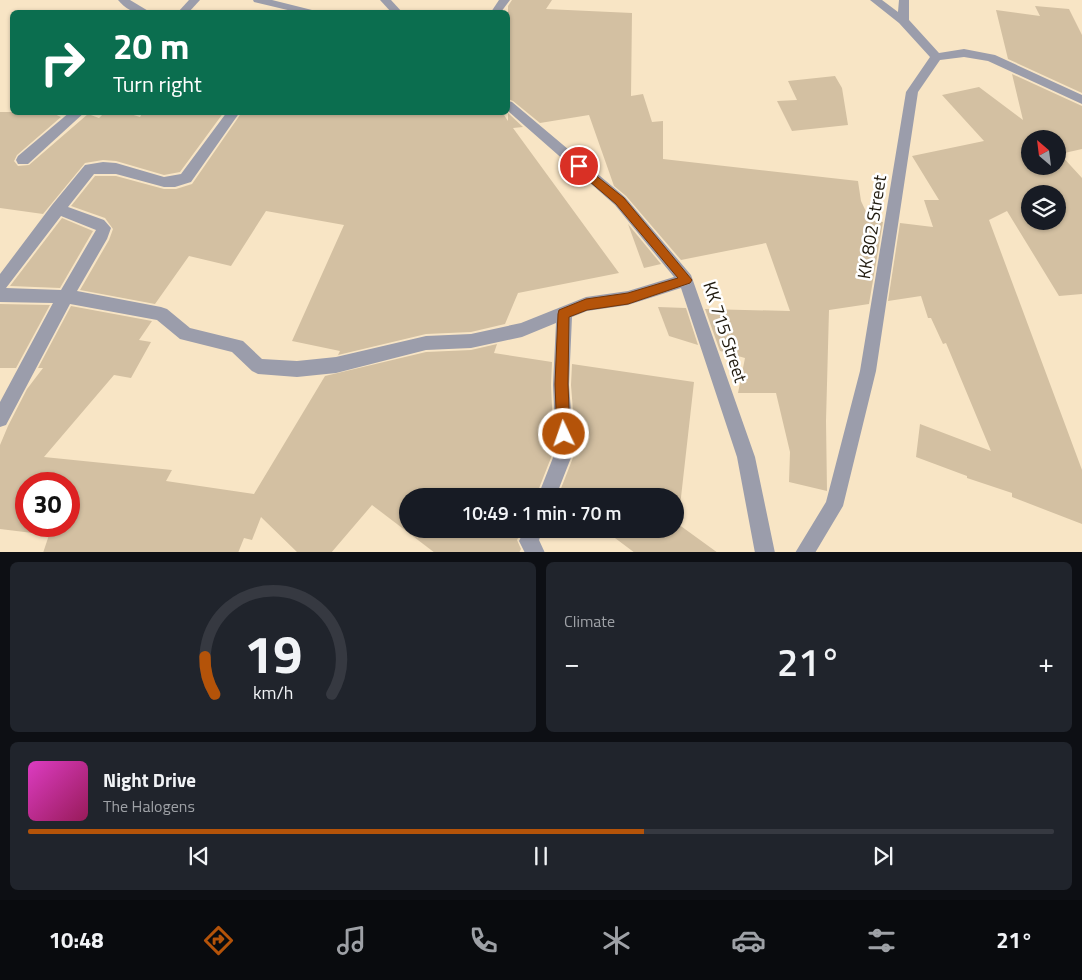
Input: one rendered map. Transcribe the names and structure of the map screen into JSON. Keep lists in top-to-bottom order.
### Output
{
  "streets": {
    "street": ["KK 802 Street", "KK 715 Street"]
  },
  "north": "top left",
  "page": {
    "turn": ["20 m", "Turn right"],
    "limit": "30",
    "trip": "10:49 · 1 min · 70 m",
    "tile": "Climate",
    "heat": ["−", "21°", "+"],
    "song": ["Night Drive", "The Halogens"],
    "tabs": ["10:48", "21°"],
    "gauge": ["19", "km/h"]
  }
}
